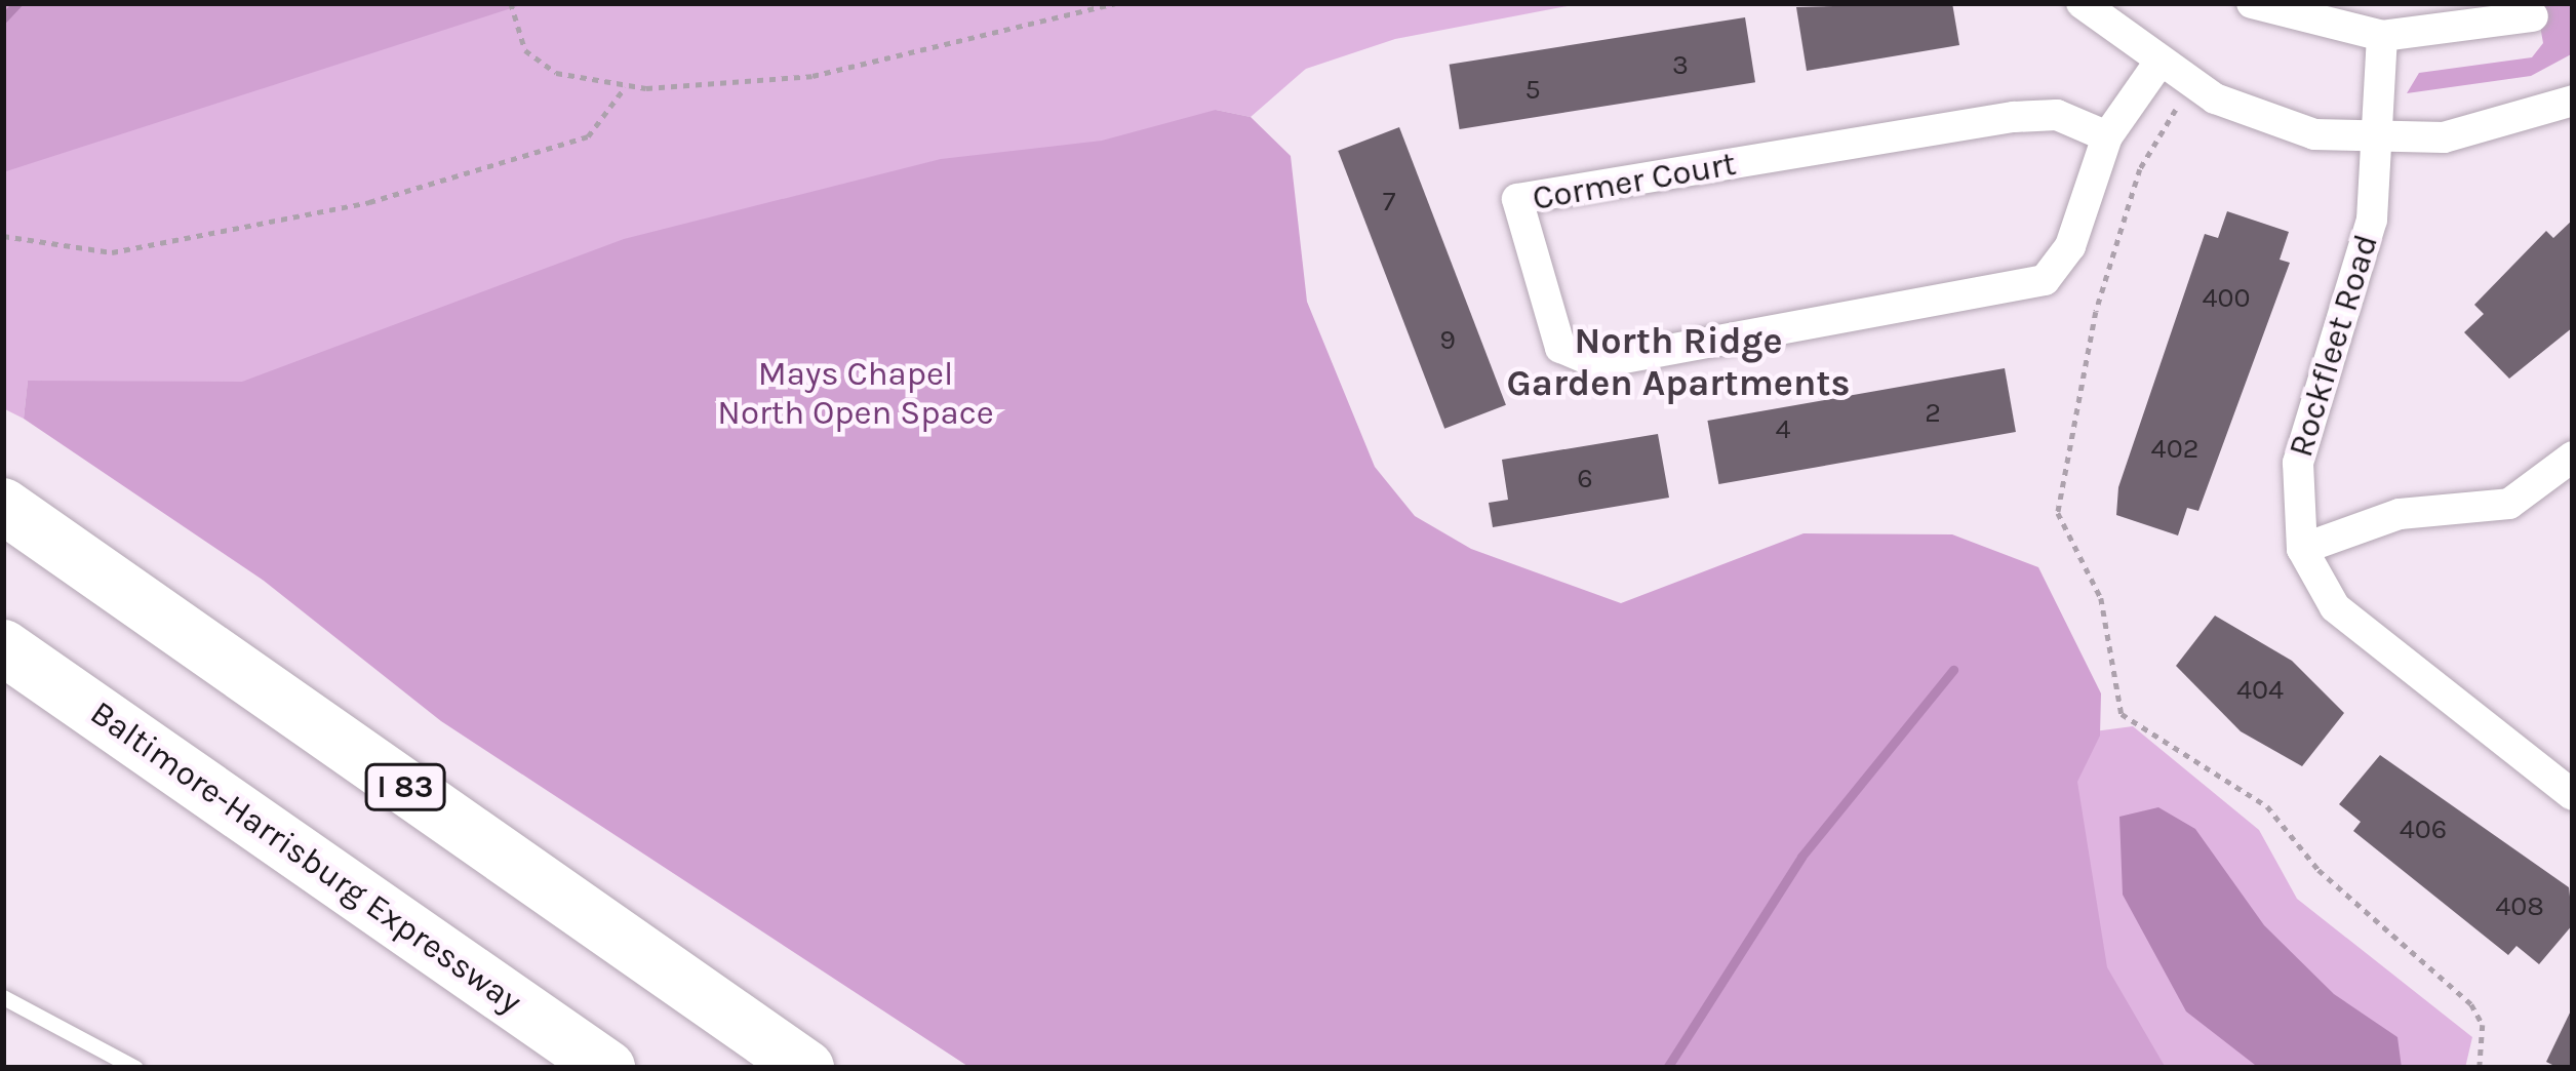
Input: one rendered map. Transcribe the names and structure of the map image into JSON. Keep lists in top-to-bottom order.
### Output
{
  "streets": {
    "highway": ["I 83", "Baltimore-Harrisburg Expressway"],
    "street": ["Cormer Court", "Rockfleet Road"]
  },
  "districts": ["North Ridge Garden Apartments"],
  "parks": ["Mays Chapel North Open Space"],
  "house_numbers": [
    "3",
    "5",
    "7",
    "400",
    "9",
    "2",
    "4",
    "402",
    "6",
    "404",
    "406",
    "408"
  ]
}
